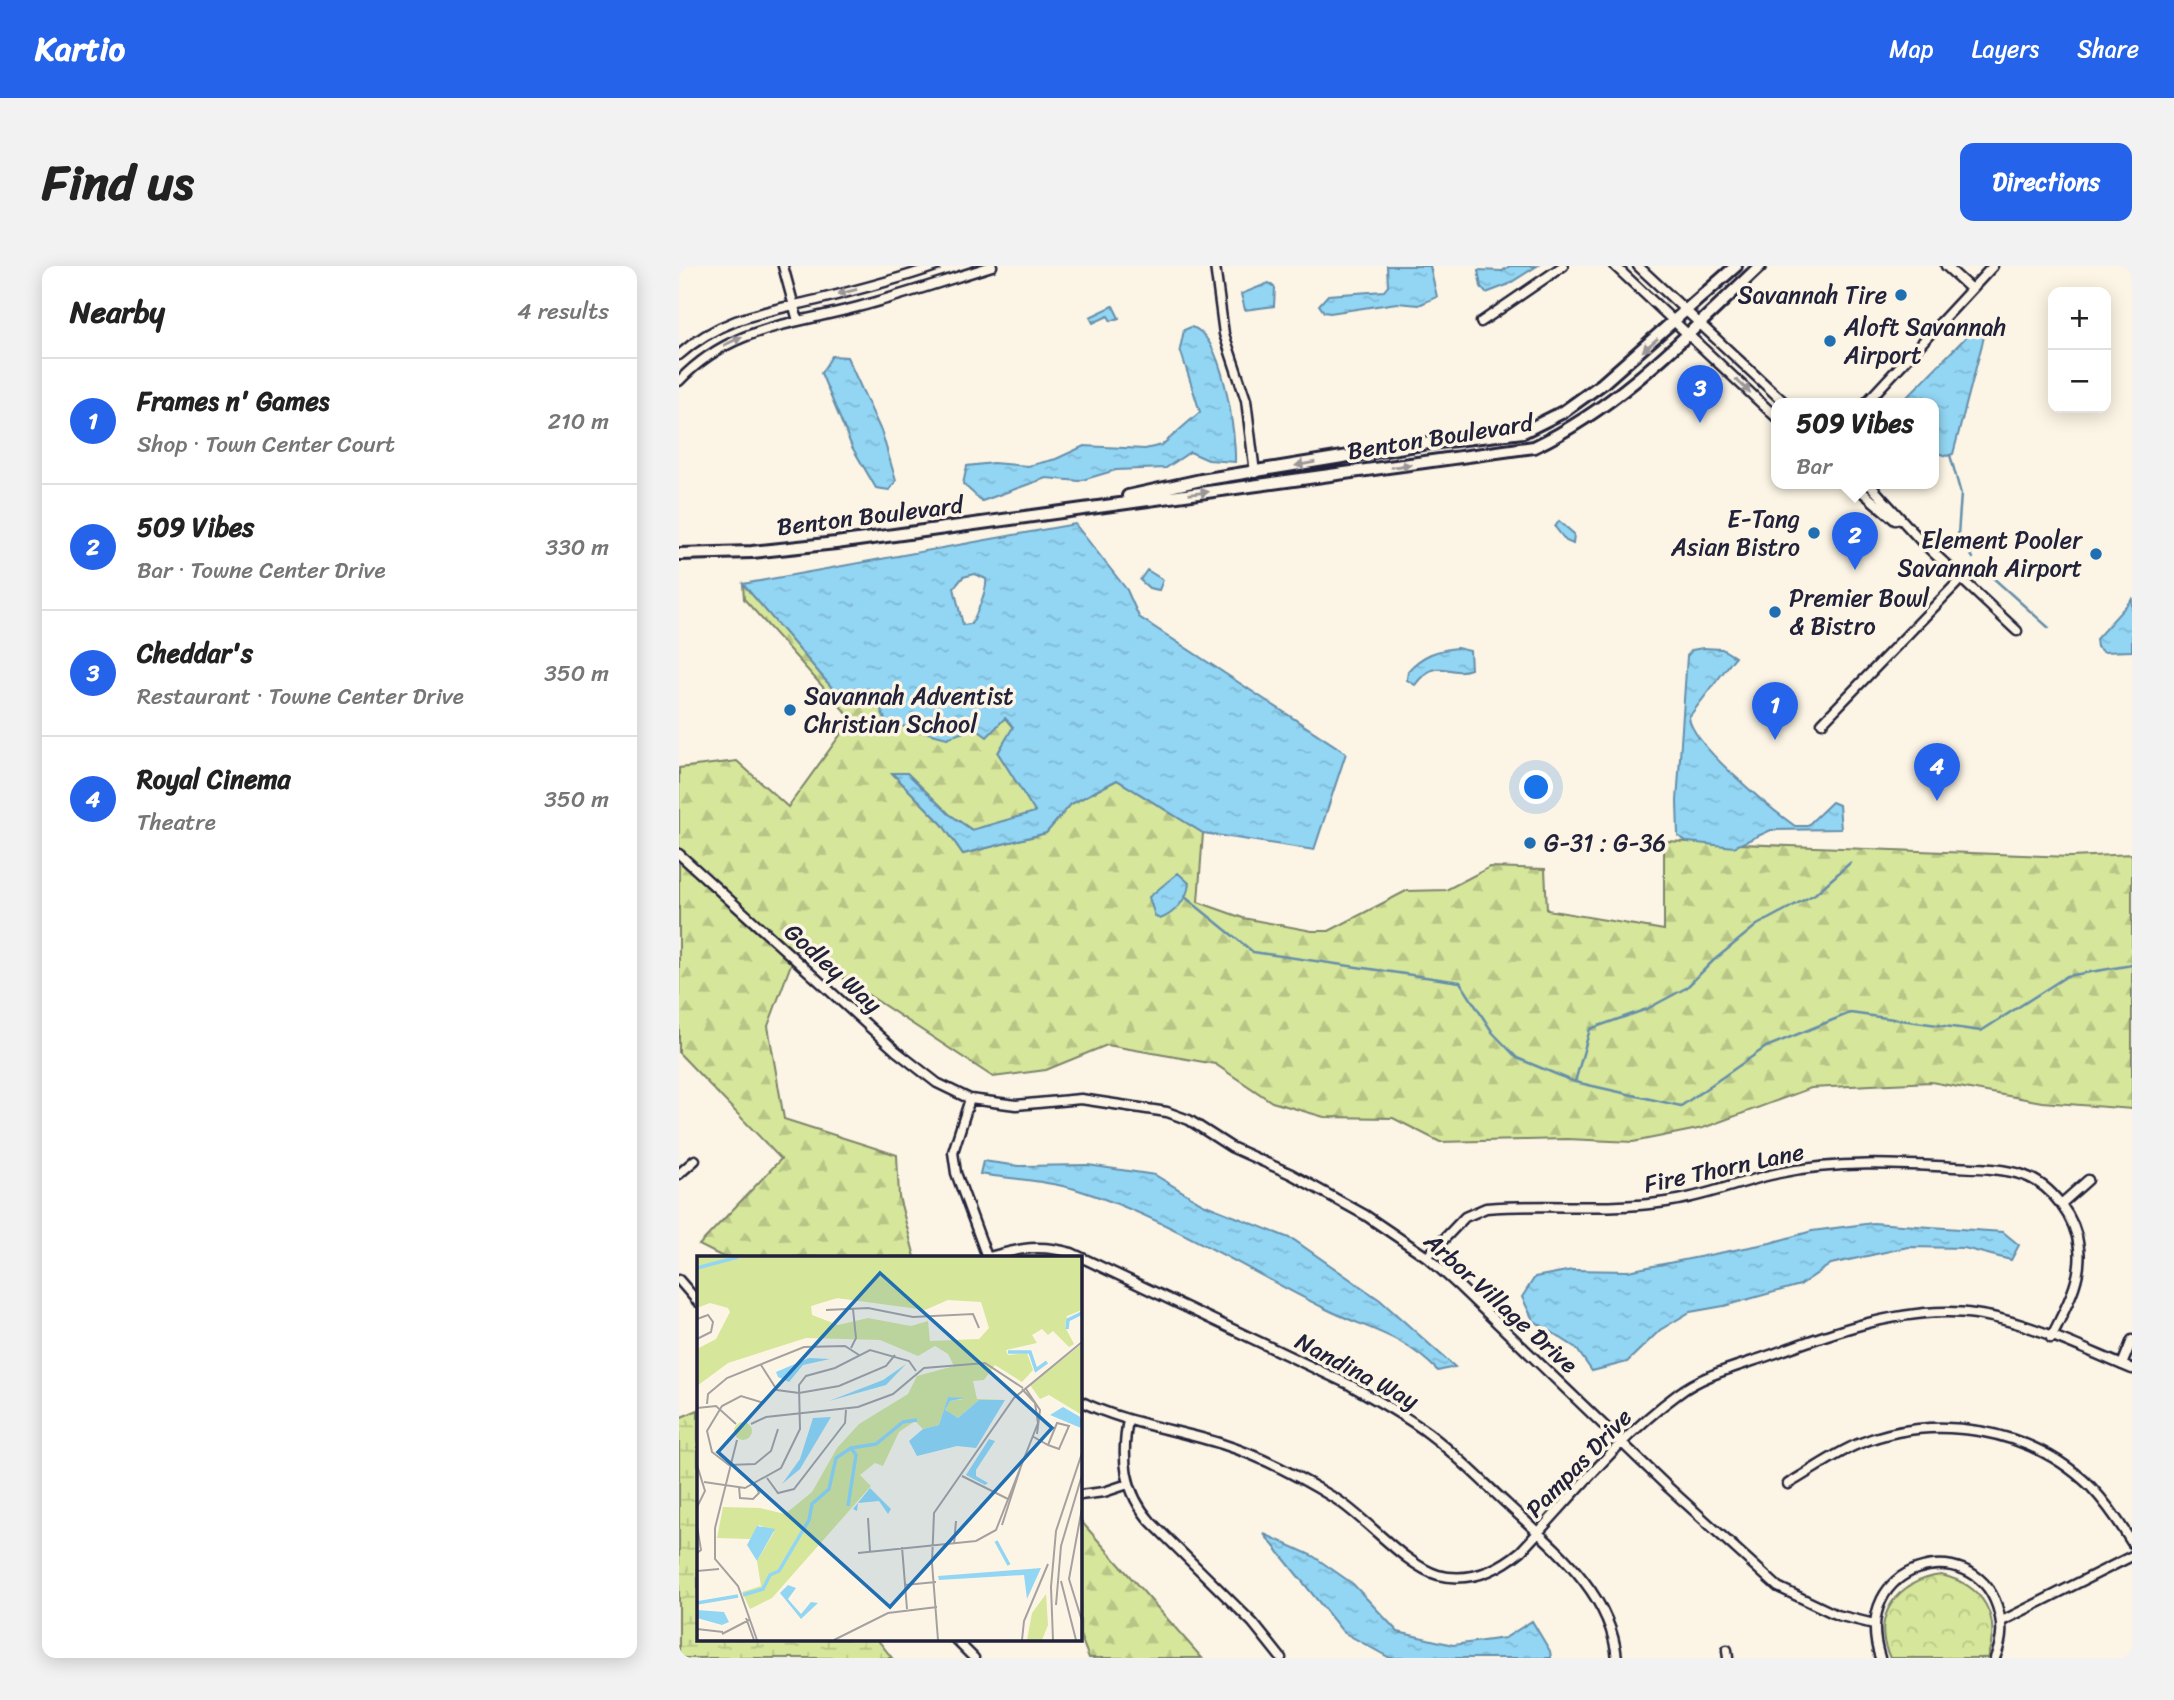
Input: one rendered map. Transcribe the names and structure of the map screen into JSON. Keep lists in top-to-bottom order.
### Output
{
  "streets": {
    "street": [
      "Benton Boulevard",
      "Godley Way",
      "Fire Thorn Lane",
      "Arbor Village Drive",
      "Nandina Way",
      "Pampas Drive"
    ]
  },
  "crossings": [
    ["Godley Way", "Arbor Village Drive"],
    ["Fire Thorn Lane", "Arbor Village Drive"],
    ["Fire Thorn Lane", "Pampas Drive"],
    ["Arbor Village Drive", "Pampas Drive"],
    ["Nandina Way", "Pampas Drive"]
  ],
  "places": [
    "Savannah Tire",
    "Aloft Savannah Airport",
    "E-Tang Asian Bistro",
    "Element Pooler Savannah Airport",
    "Premier Bowl & Bistro",
    "Savannah Adventist Christian School",
    "G-31 : G-36"
  ],
  "page": {
    "header": "Kartio",
    "nav": ["Map", "Layers", "Share"],
    "title": "Find us",
    "buttons": "Directions",
    "heading": ["Nearby", "4 results"],
    "map_buttons": ["+", "−"],
    "list": [
      {
        "mark": "1",
        "name": "Frames n' Games",
        "note": "Shop · Town Center Court",
        "value": "210 m"
      },
      {
        "mark": "2",
        "name": "509 Vibes",
        "note": "Bar · Towne Center Drive",
        "value": "330 m"
      },
      {
        "mark": "3",
        "name": "Cheddar's",
        "note": "Restaurant · Towne Center Drive",
        "value": "350 m"
      },
      {
        "mark": "4",
        "name": "Royal Cinema",
        "note": "Theatre",
        "value": "350 m"
      }
    ],
    "pins": [
      "3",
      "2",
      "1",
      "4"
    ],
    "popup": ["509 Vibes", "Bar"]
  }
}
